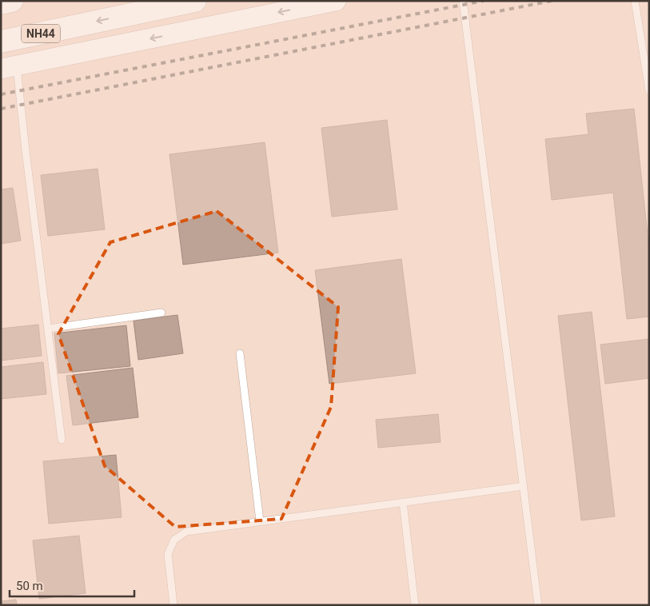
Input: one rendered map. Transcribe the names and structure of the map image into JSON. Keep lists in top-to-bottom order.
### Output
{
  "streets": {
    "highway": ["NH44"]
  },
  "scale_bar": "50 m"
}
